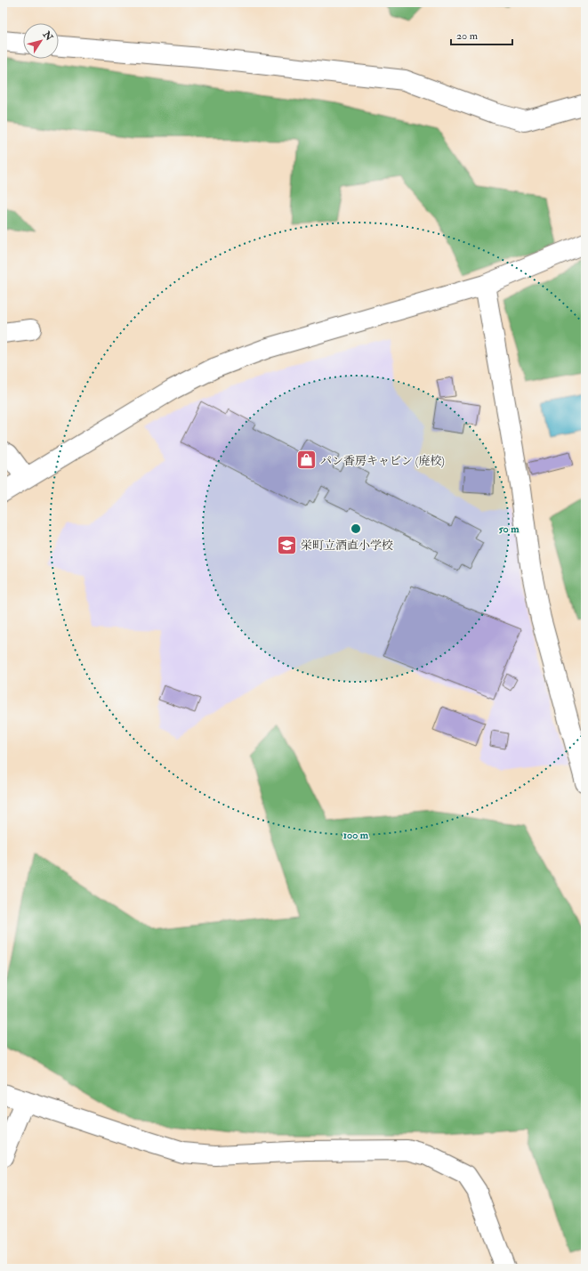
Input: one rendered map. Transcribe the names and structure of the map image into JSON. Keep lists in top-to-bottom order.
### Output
{
  "places": {
    "shop": ["パン香房キャビン (廃校)"],
    "school or university": ["栄町立酒直小学校"]
  },
  "scale_bar": "20 m",
  "north": "top right",
  "rings": ["50 m", "100 m"]
}
